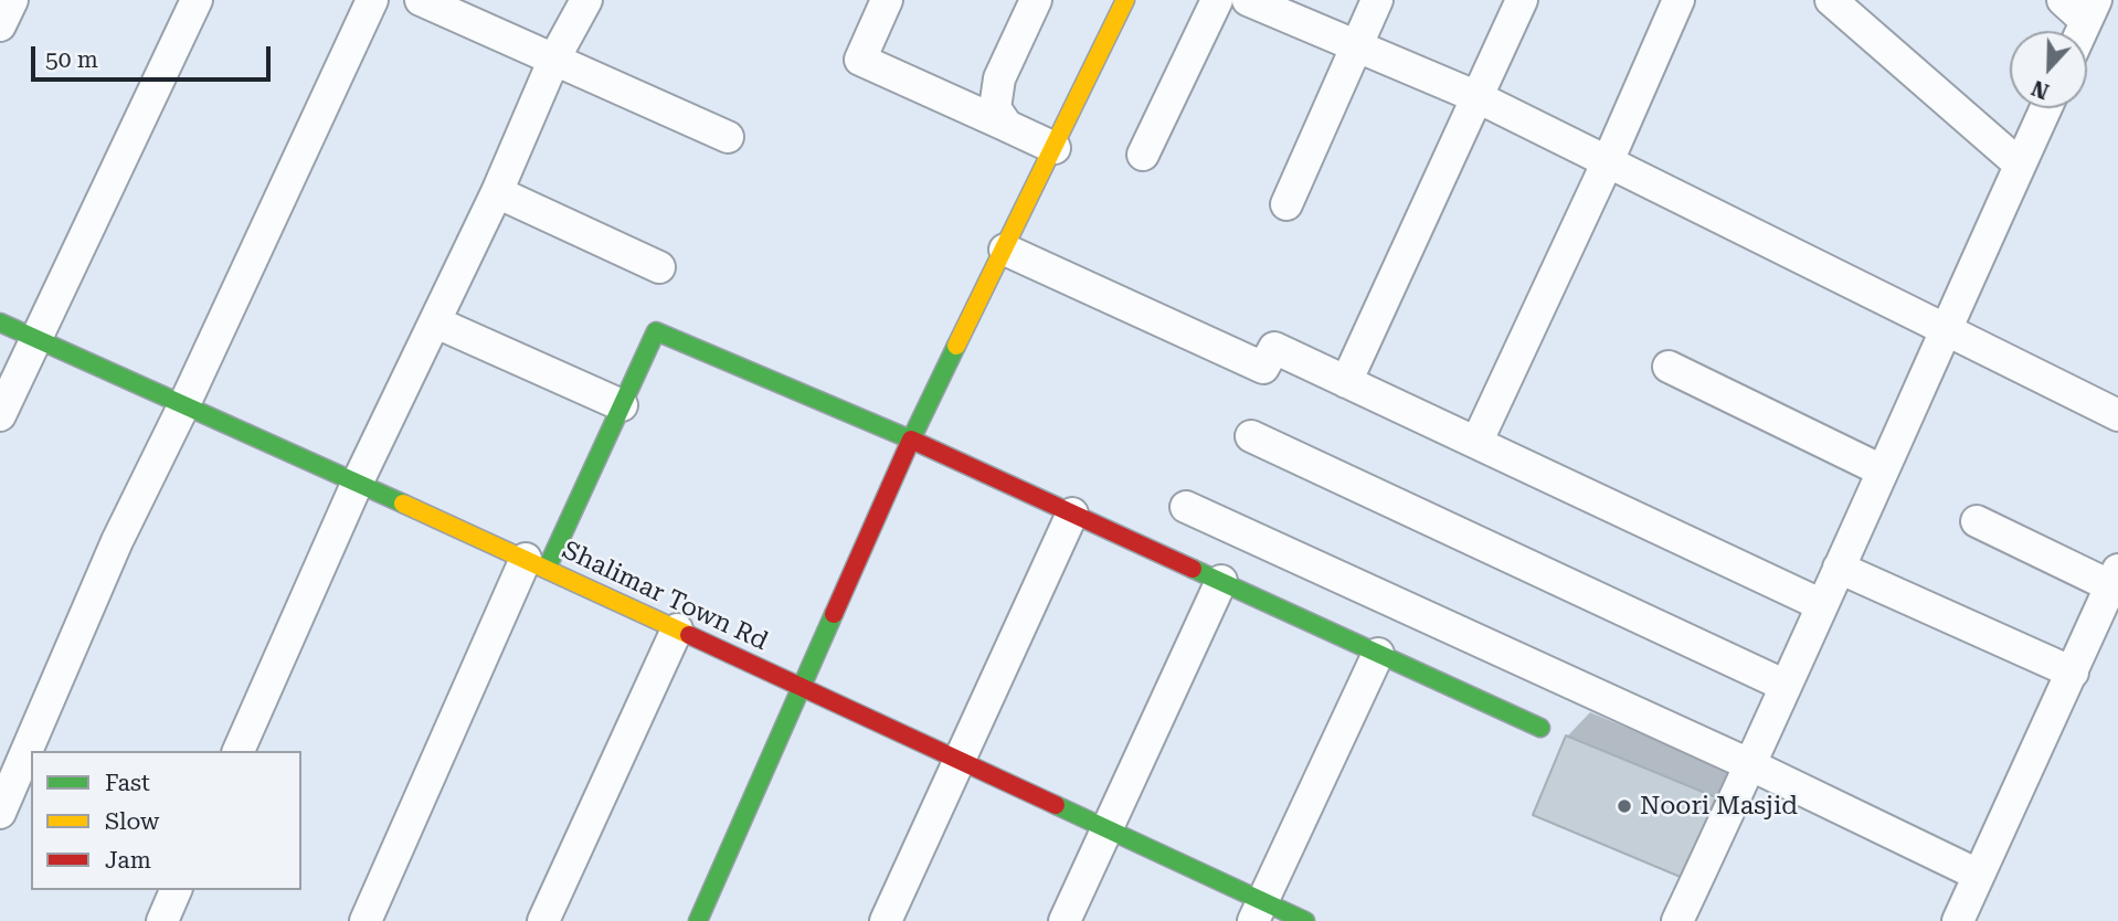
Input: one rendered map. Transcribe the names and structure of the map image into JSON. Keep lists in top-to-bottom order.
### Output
{
  "streets": {
    "street": ["Shalimar Town Rd"]
  },
  "places": ["Noori Masjid"],
  "legend": ["Fast", "Slow", "Jam"],
  "scale_bar": "50 m",
  "north": "bottom"
}
